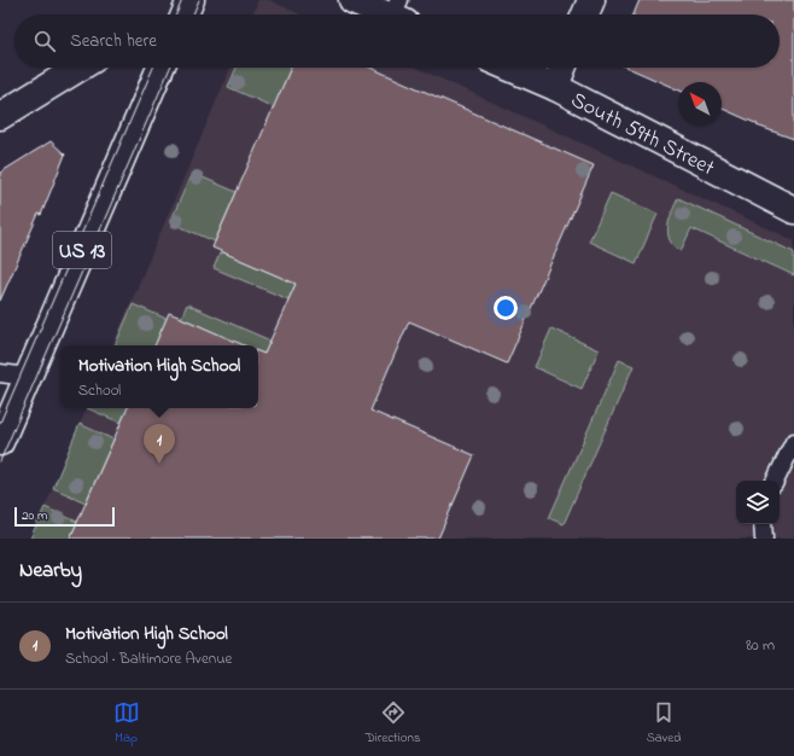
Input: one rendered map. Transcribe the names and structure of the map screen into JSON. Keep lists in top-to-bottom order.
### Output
{
  "streets": {
    "street": ["South 59th Street", "US 13"]
  },
  "scale_bar": "20 m",
  "north": "top left",
  "page": {
    "search": "Search here",
    "popup": ["Motivation High School", "School"],
    "pins": "1",
    "scale": "20 m",
    "heading": "Nearby",
    "list": [
      {
        "mark": "1",
        "name": "Motivation High School",
        "note": "School · Baltimore Avenue",
        "value": "80 m"
      }
    ],
    "nav": ["Map", "Directions", "Saved"]
  }
}
